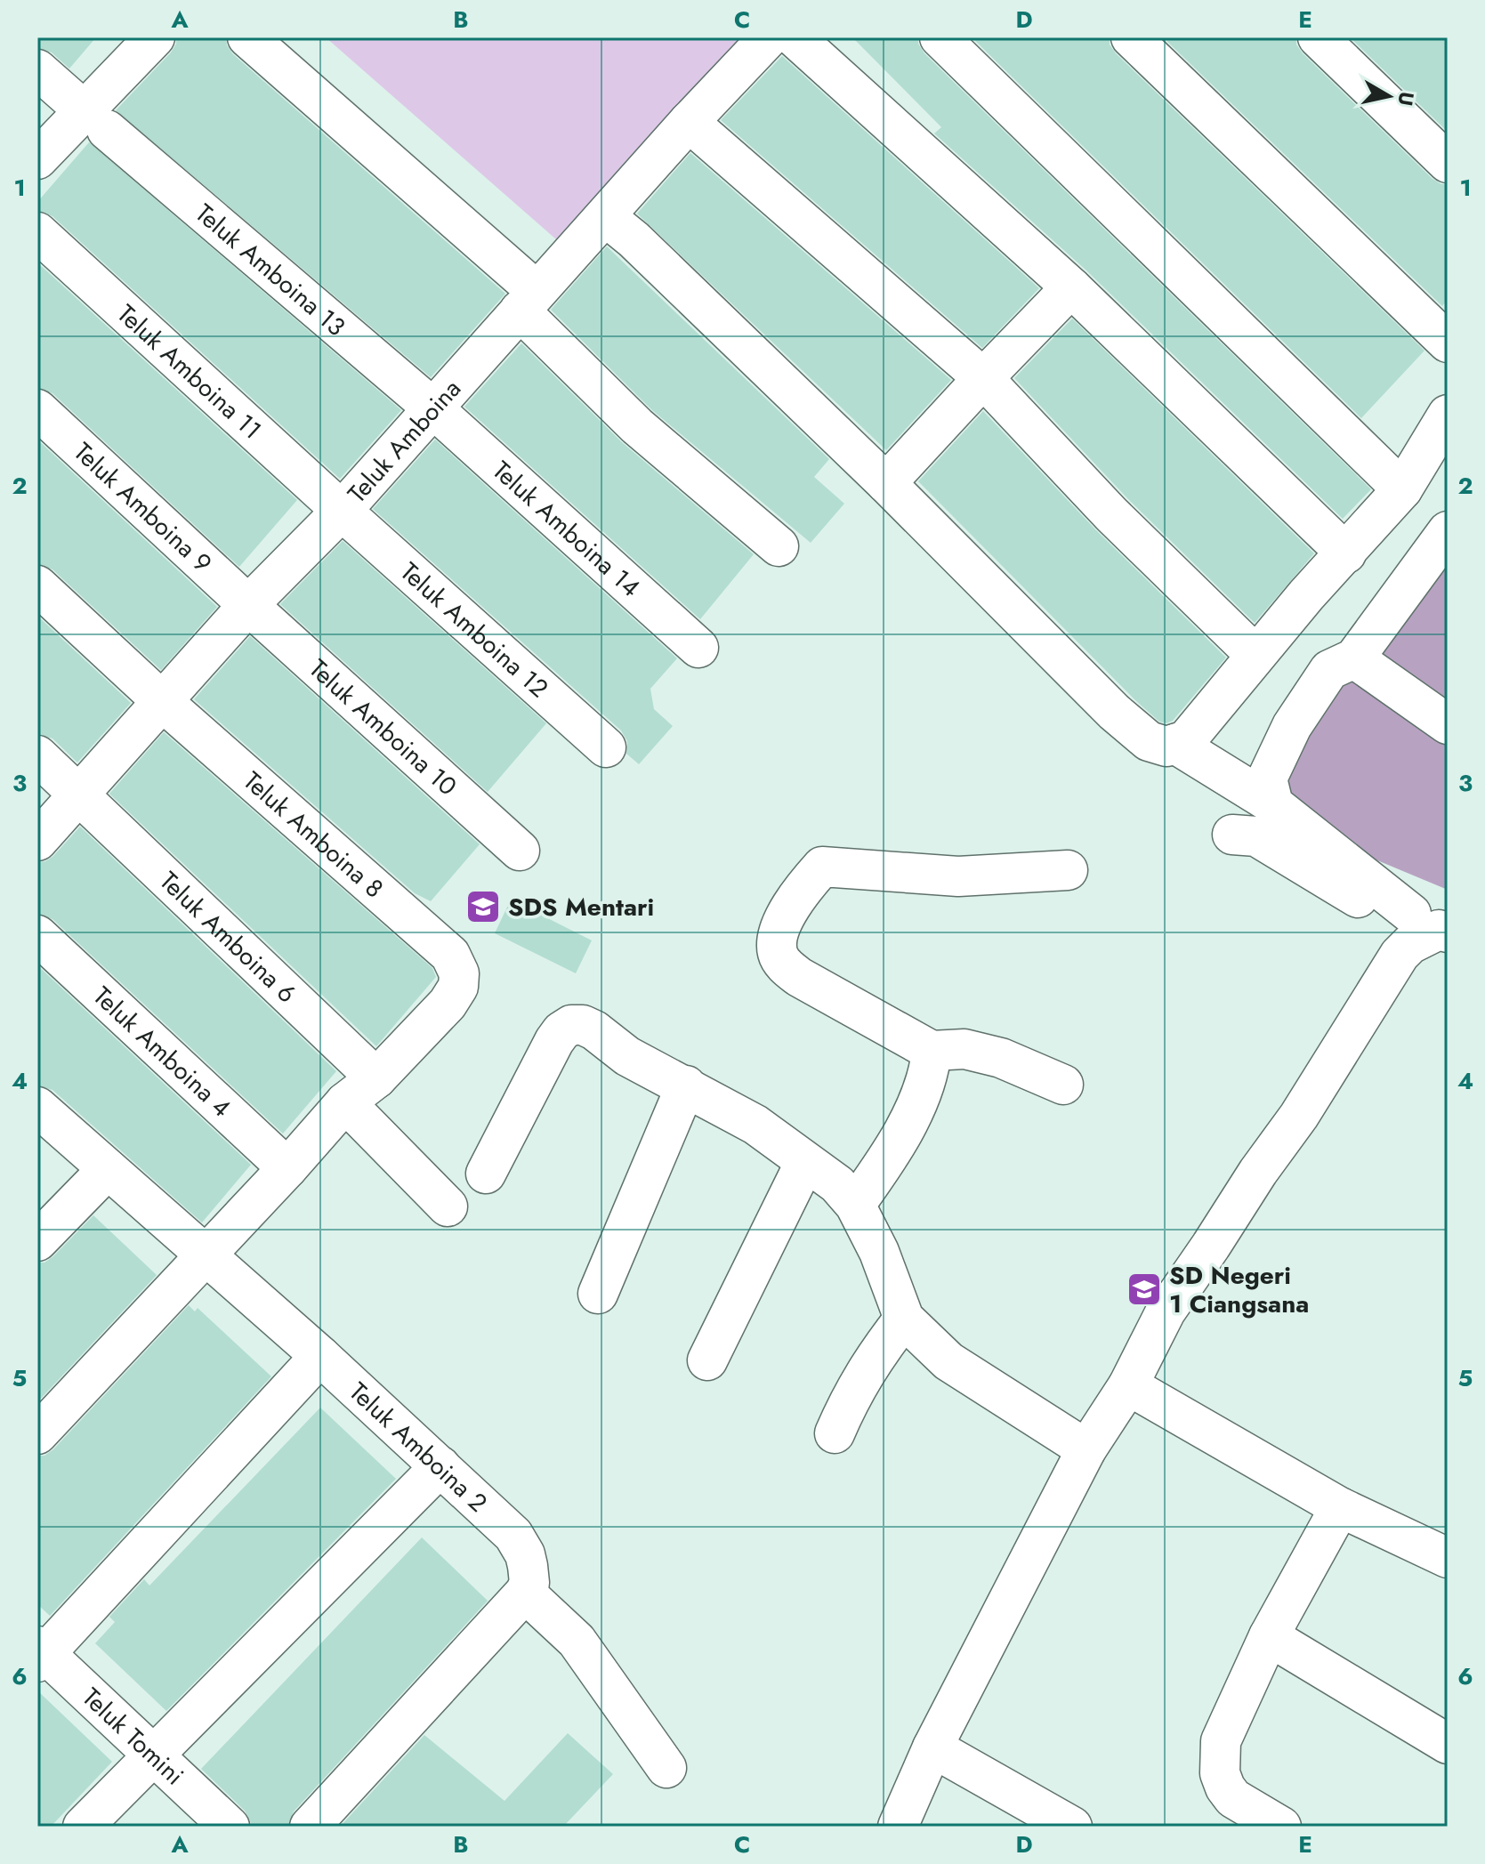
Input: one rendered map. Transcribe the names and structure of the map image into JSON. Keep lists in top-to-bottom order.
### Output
{
  "streets": {
    "street": [
      "Teluk Amboina 13",
      "Teluk Amboina 11",
      "Teluk Amboina",
      "Teluk Amboina 9",
      "Teluk Amboina 14",
      "Teluk Amboina 12",
      "Teluk Amboina 10",
      "Teluk Amboina 8",
      "Teluk Amboina 6",
      "Teluk Amboina 4",
      "Teluk Amboina 2",
      "Teluk Tomini"
    ]
  },
  "crossings": [
    ["Teluk Amboina 13", "Teluk Amboina"],
    ["Teluk Amboina 13", "Teluk Amboina 14"],
    ["Teluk Amboina 11", "Teluk Amboina"],
    ["Teluk Amboina 11", "Teluk Amboina 12"],
    ["Teluk Amboina", "Teluk Amboina 9"],
    ["Teluk Amboina", "Teluk Amboina 14"],
    ["Teluk Amboina", "Teluk Amboina 12"],
    ["Teluk Amboina", "Teluk Amboina 10"],
    ["Teluk Amboina", "Teluk Amboina 8"],
    ["Teluk Amboina", "Teluk Amboina 6"],
    ["Teluk Amboina 9", "Teluk Amboina 10"],
    ["Teluk Amboina 8", "Teluk Amboina 6"]
  ],
  "places": {
    "school or university": ["SDS Mentari", "SD Negeri 1 Ciangsana"]
  },
  "north": "right",
  "grid": {
    "columns": [
      "A",
      "B",
      "C",
      "D",
      "E"
    ],
    "rows": [
      "1",
      "2",
      "3",
      "4",
      "5",
      "6"
    ]
  }
}
